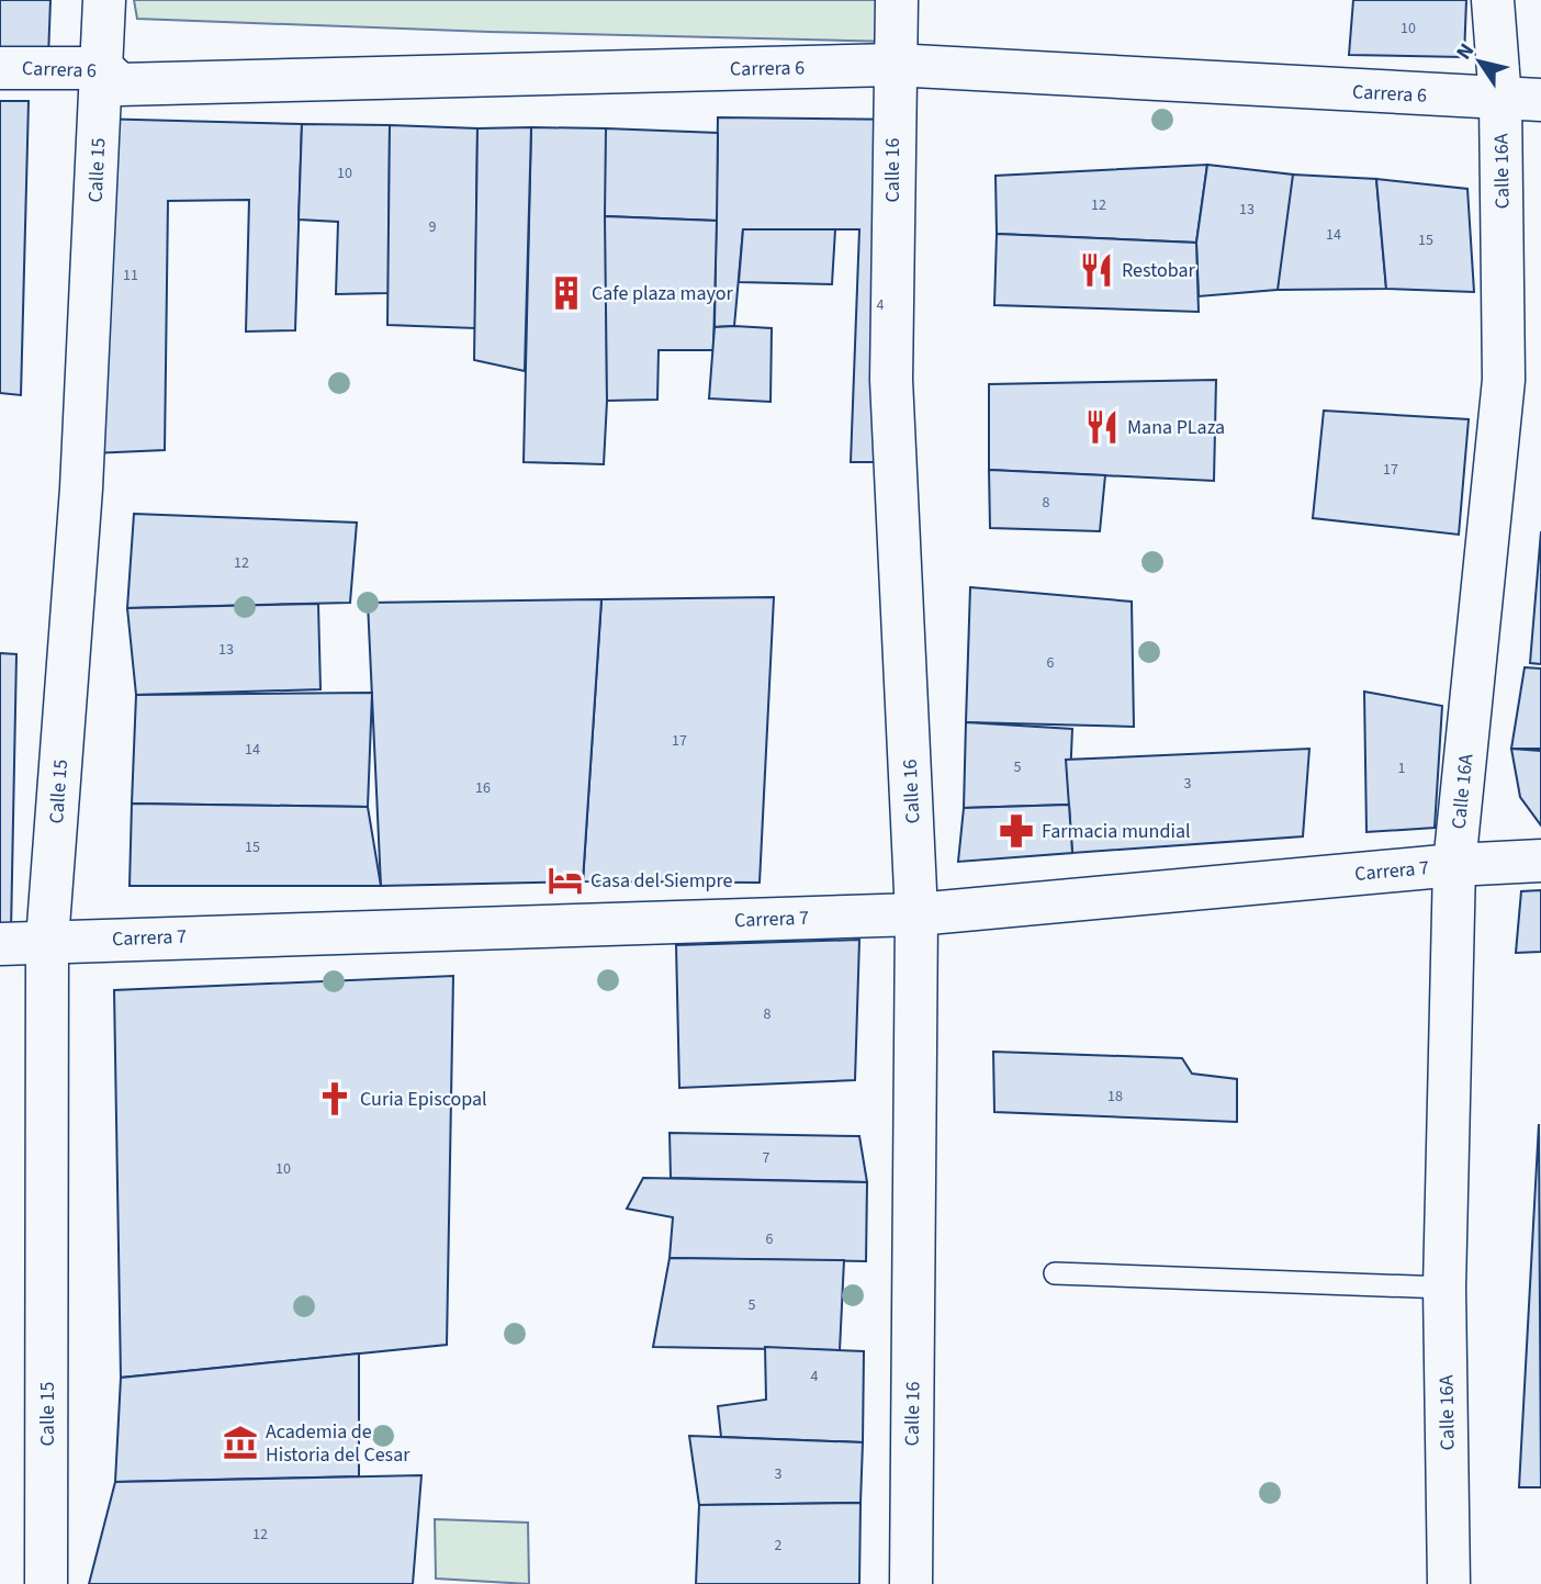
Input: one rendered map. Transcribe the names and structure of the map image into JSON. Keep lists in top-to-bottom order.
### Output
{
  "streets": {
    "street": [
      "Carrera 6",
      "Calle 15",
      "Calle 16",
      "Calle 16A",
      "Carrera 7"
    ]
  },
  "crossings": [
    ["Carrera 6", "Calle 15"],
    ["Carrera 6", "Calle 16"],
    ["Carrera 6", "Calle 16A"],
    ["Calle 15", "Carrera 7"],
    ["Calle 16", "Carrera 7"],
    ["Calle 16A", "Carrera 7"]
  ],
  "places": {
    "restaurant": ["Restobar", "Mana PLaza"],
    "building": ["Cafe plaza mayor"],
    "pharmacy": ["Farmacia mundial"],
    "hotel": ["Casa del Siempre"],
    "church": ["Curia Episcopal"],
    "museum": ["Academia de Historia del Cesar"]
  },
  "house_numbers": [
    "10",
    "10",
    "12",
    "13",
    "9",
    "14",
    "15",
    "11",
    "4",
    "17",
    "8",
    "12",
    "13",
    "6",
    "17",
    "14",
    "5",
    "1",
    "3",
    "16",
    "15",
    "8",
    "18",
    "7",
    "10",
    "6",
    "5",
    "4",
    "3",
    "12",
    "2"
  ],
  "north": "top left"
}
